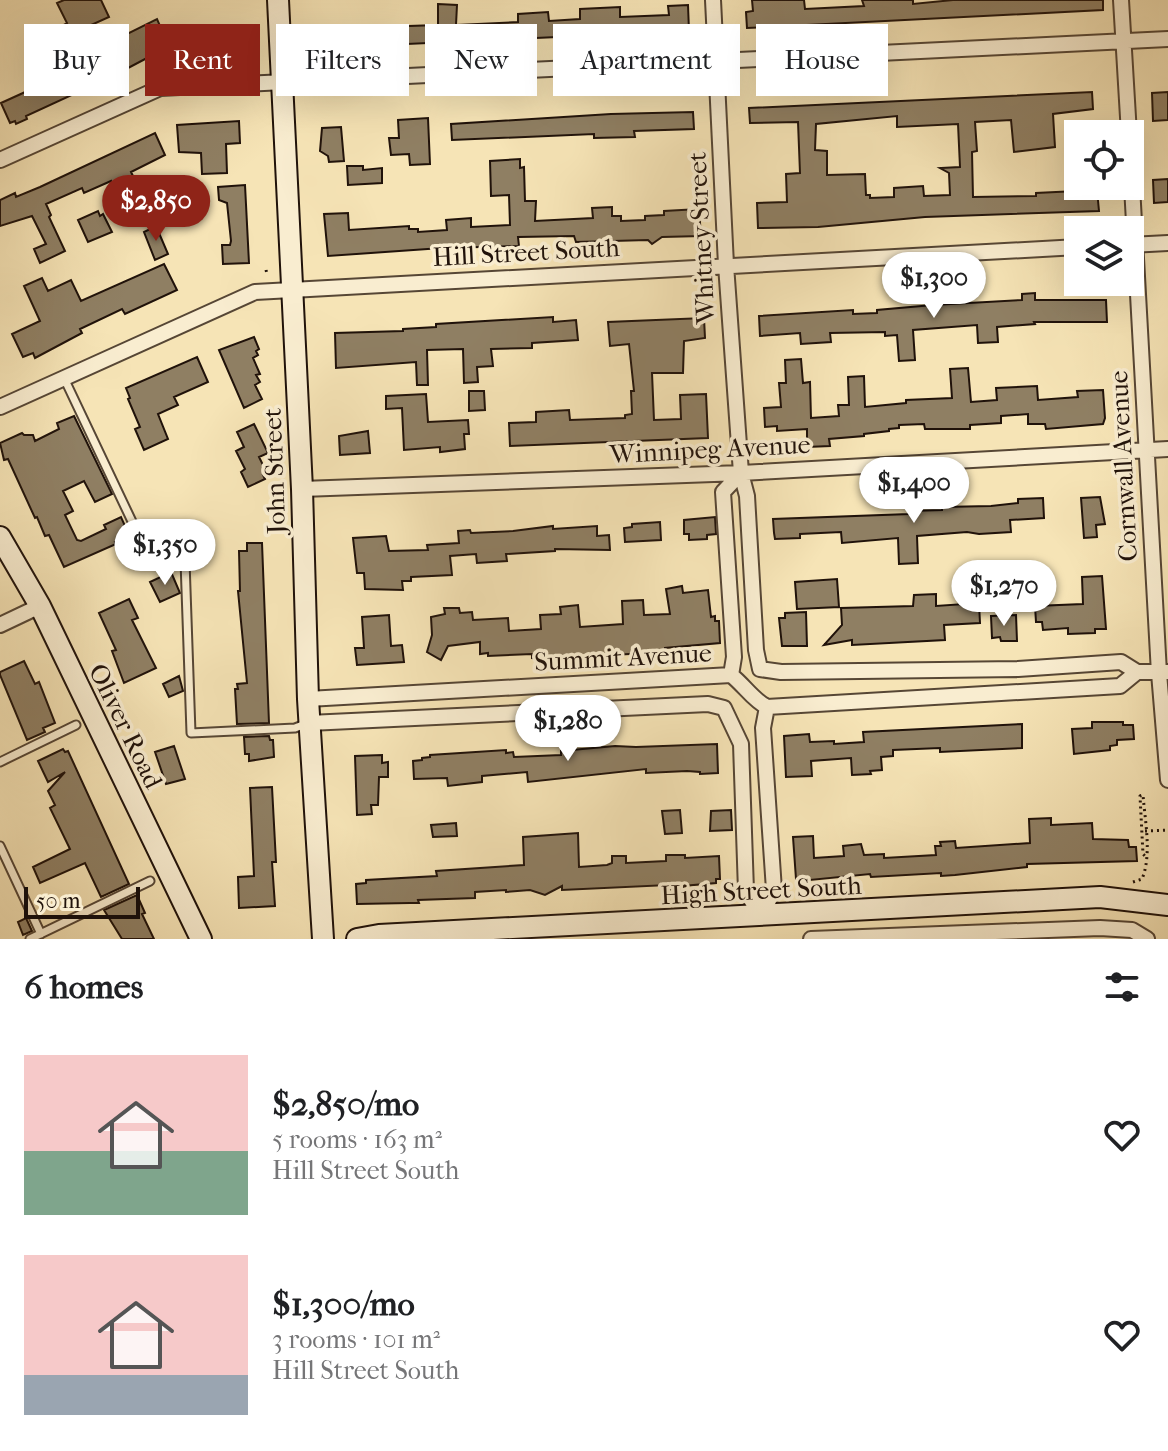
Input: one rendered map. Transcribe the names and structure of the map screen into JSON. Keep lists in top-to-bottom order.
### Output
{
  "streets": {
    "main road": ["John Street", "Oliver Road", "High Street South"],
    "street": [
      "Whitney Street",
      "Hill Street South",
      "Winnipeg Avenue",
      "Cornwall Avenue",
      "Summit Avenue"
    ]
  },
  "crossings": [
    ["Whitney Street", "Hill Street South"],
    ["Whitney Street", "Winnipeg Avenue"],
    ["Whitney Street", "Summit Avenue"],
    ["Hill Street South", "John Street"],
    ["Winnipeg Avenue", "Cornwall Avenue"],
    ["Winnipeg Avenue", "John Street"],
    ["Winnipeg Avenue", "Summit Avenue"],
    ["John Street", "Summit Avenue"],
    ["Summit Avenue", "High Street South"]
  ],
  "scale_bar": "50 m",
  "page": {
    "chip": [
      "Buy",
      "Rent",
      "Filters",
      "New",
      "Apartment",
      "House"
    ],
    "price": [
      "$2,850",
      "$1,300",
      "$1,400",
      "$1,350",
      "$1,270",
      "$1,280"
    ],
    "scale": "50 m",
    "heading": "6 homes",
    "list": [
      {
        "name": "$2,850/mo",
        "note": "5 rooms · 163 m² · Hill Street South"
      },
      {
        "name": "$1,300/mo",
        "note": "3 rooms · 101 m² · Hill Street South"
      }
    ]
  }
}
